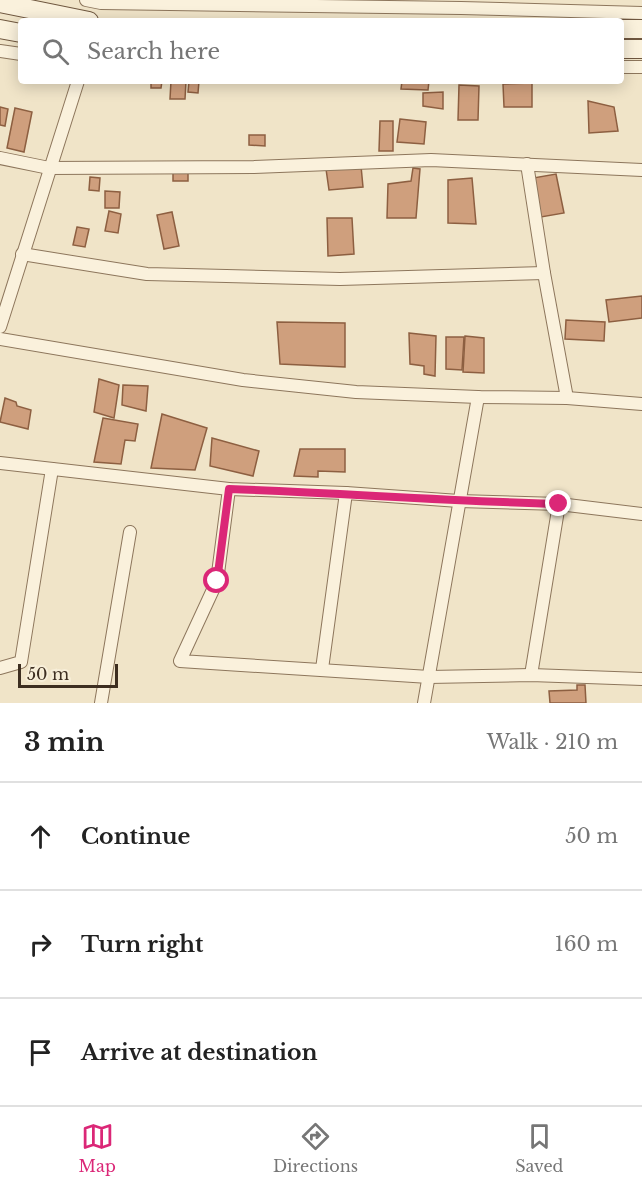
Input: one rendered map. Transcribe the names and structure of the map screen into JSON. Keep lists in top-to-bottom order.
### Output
{
  "scale_bar": "50 m",
  "page": {
    "search": "Search here",
    "scale": "50 m",
    "heading": ["3 min", "Walk · 210 m"],
    "list": [
      ["Continue", "50 m"],
      ["Turn right", "160 m"],
      "Arrive at destination"
    ],
    "nav": ["Map", "Directions", "Saved"]
  }
}
